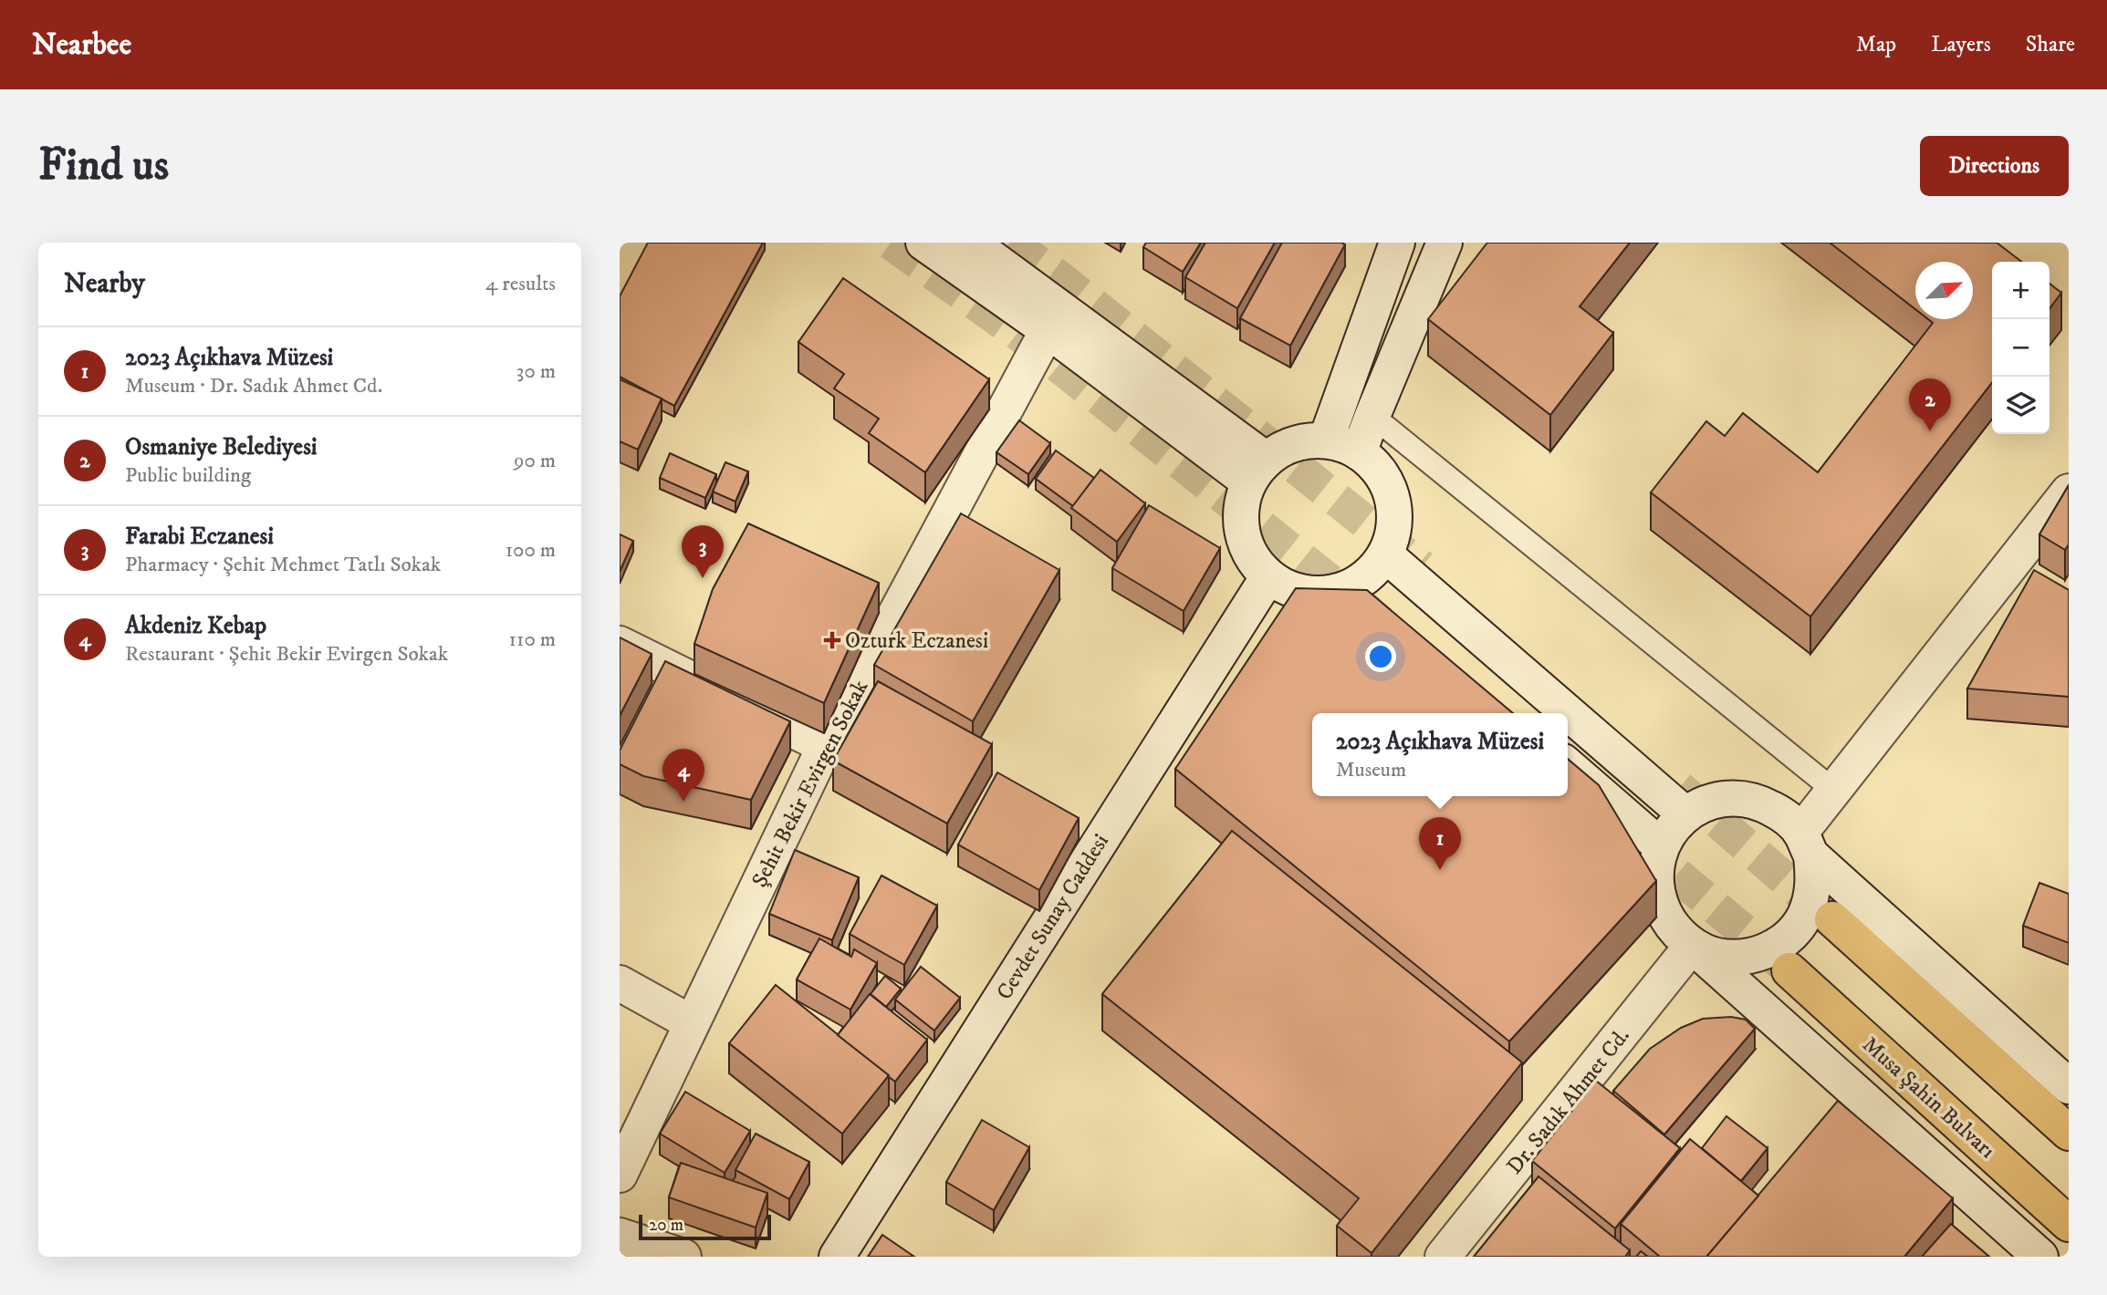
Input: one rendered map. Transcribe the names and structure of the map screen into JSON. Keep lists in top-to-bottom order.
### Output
{
  "streets": {
    "main road": [
      "Şehit Bekir Evirgen Sokak",
      "Cevdet Sunay Caddesi",
      "Musa Şahin Bulvarı",
      "Dr. Sadık Ahmet Cd."
    ]
  },
  "places": {
    "health": ["Ozturk Eczanesi"]
  },
  "scale_bar": "20 m",
  "north": "top right",
  "page": {
    "header": "Nearbee",
    "nav": ["Map", "Layers", "Share"],
    "buttons": "Directions",
    "title": "Find us",
    "heading": ["Nearby", "4 results"],
    "map_buttons": ["+", "−"],
    "list": [
      {
        "mark": "1",
        "name": "2023 Açıkhava Müzesi",
        "note": "Museum · Dr. Sadık Ahmet Cd.",
        "value": "30 m"
      },
      {
        "mark": "2",
        "name": "Osmaniye Belediyesi",
        "note": "Public building",
        "value": "90 m"
      },
      {
        "mark": "3",
        "name": "Farabi Eczanesi",
        "note": "Pharmacy · Şehit Mehmet Tatlı Sokak",
        "value": "100 m"
      },
      {
        "mark": "4",
        "name": "Akdeniz Kebap",
        "note": "Restaurant · Şehit Bekir Evirgen Sokak",
        "value": "110 m"
      }
    ],
    "pins": [
      "2",
      "3",
      "4",
      "1"
    ],
    "popup": ["2023 Açıkhava Müzesi", "Museum"],
    "scale": "20 m"
  }
}
